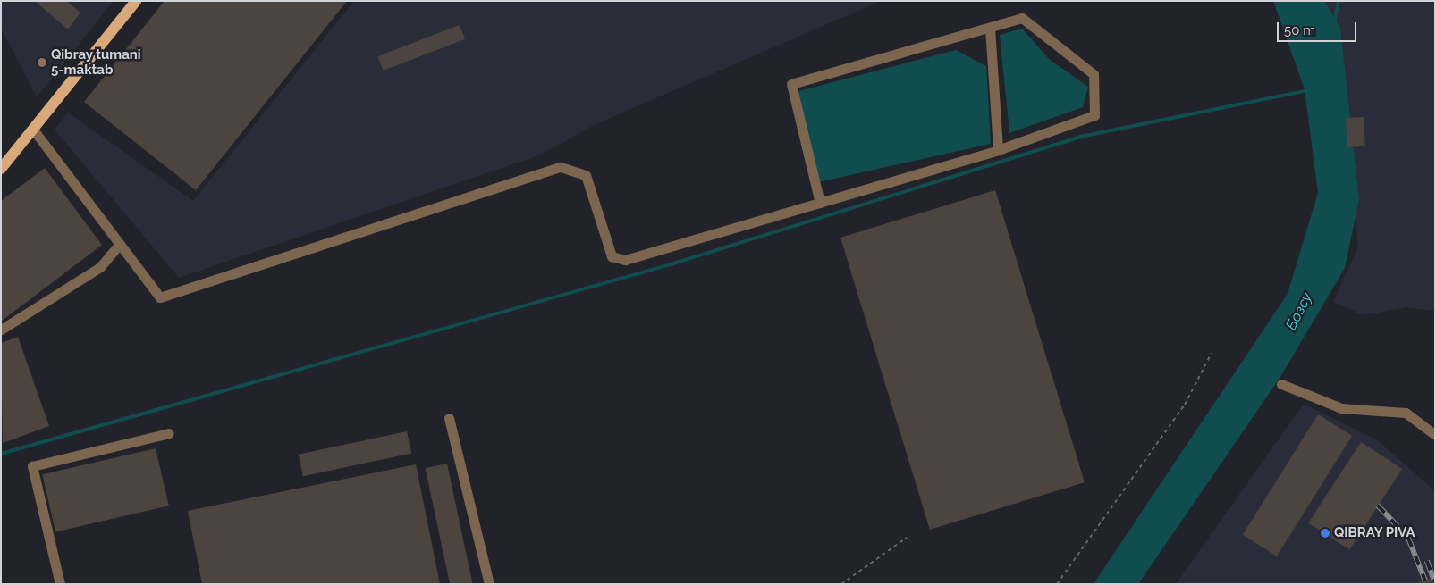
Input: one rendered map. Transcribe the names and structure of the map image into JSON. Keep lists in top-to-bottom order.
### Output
{
  "water": ["Бозсу"],
  "places": ["Qibray tumani 5-maktab", "QIBRAY PIVA"],
  "scale_bar": "50 m"
}
